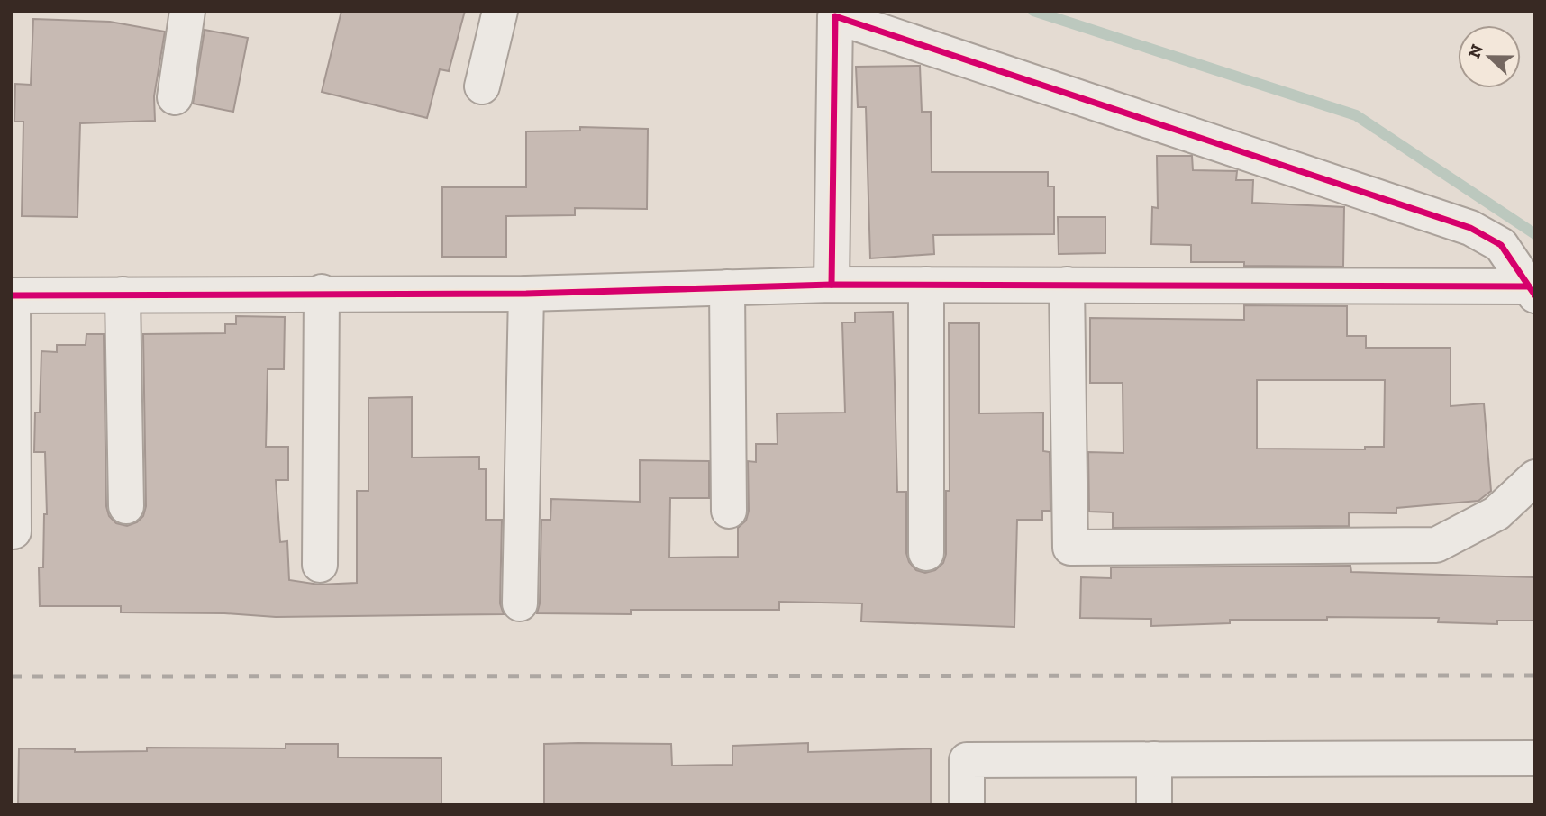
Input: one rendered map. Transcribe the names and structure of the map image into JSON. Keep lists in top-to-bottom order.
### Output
{
  "north": "left"
}
